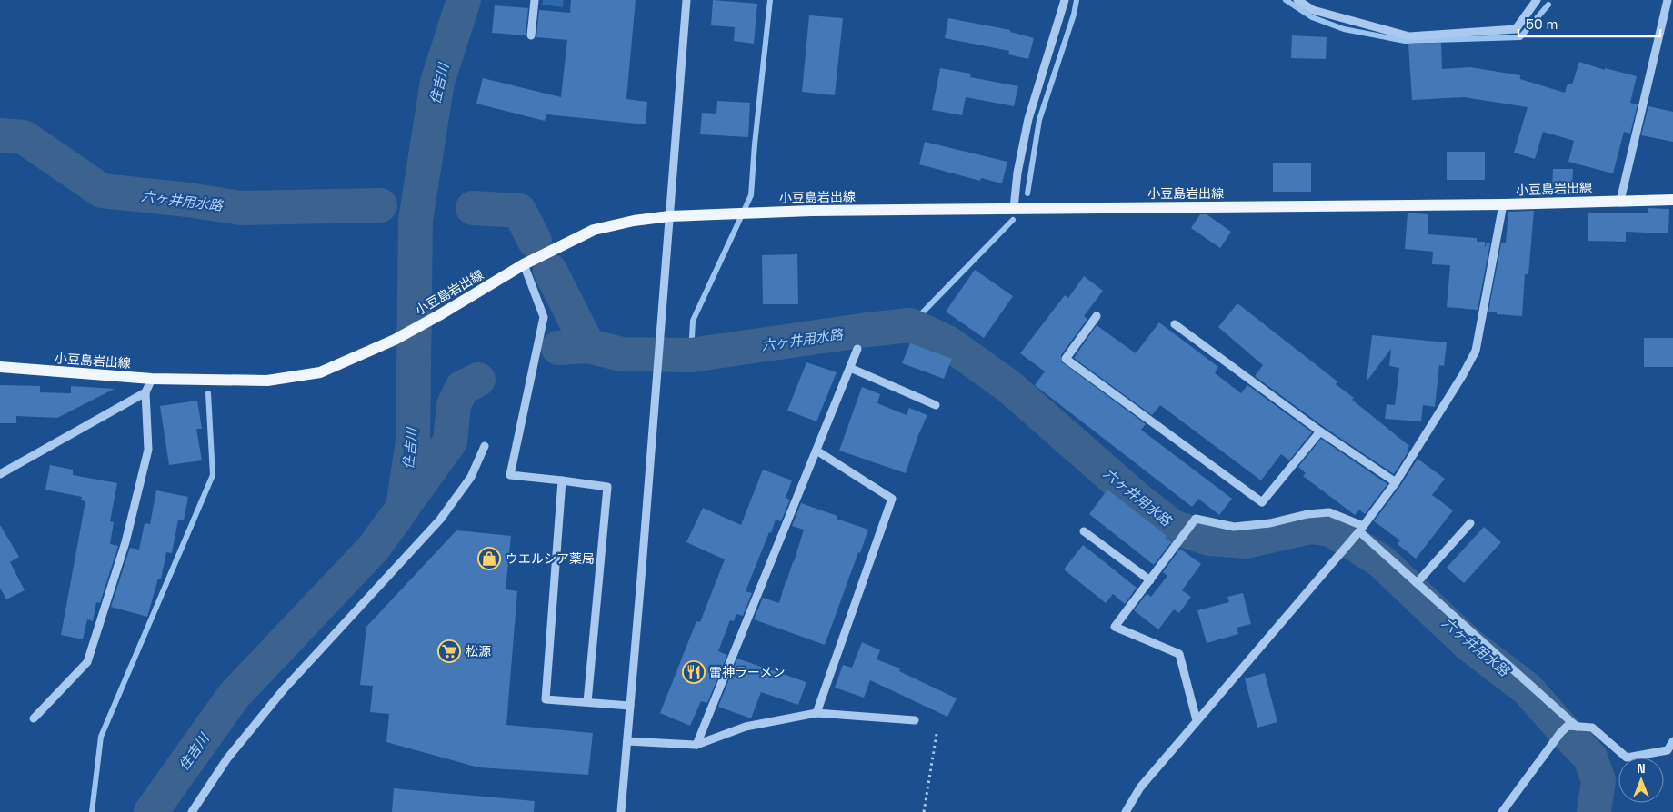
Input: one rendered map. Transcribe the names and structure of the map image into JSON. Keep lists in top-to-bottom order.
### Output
{
  "streets": {
    "main road": ["小豆島岩出線"]
  },
  "water": ["住吉川", "六ヶ井用水路"],
  "places": {
    "shop": ["ウエルシア薬局"],
    "supermarket": ["松源"],
    "restaurant": ["雷神ラーメン"]
  },
  "scale_bar": "50 m",
  "north": "top"
}
